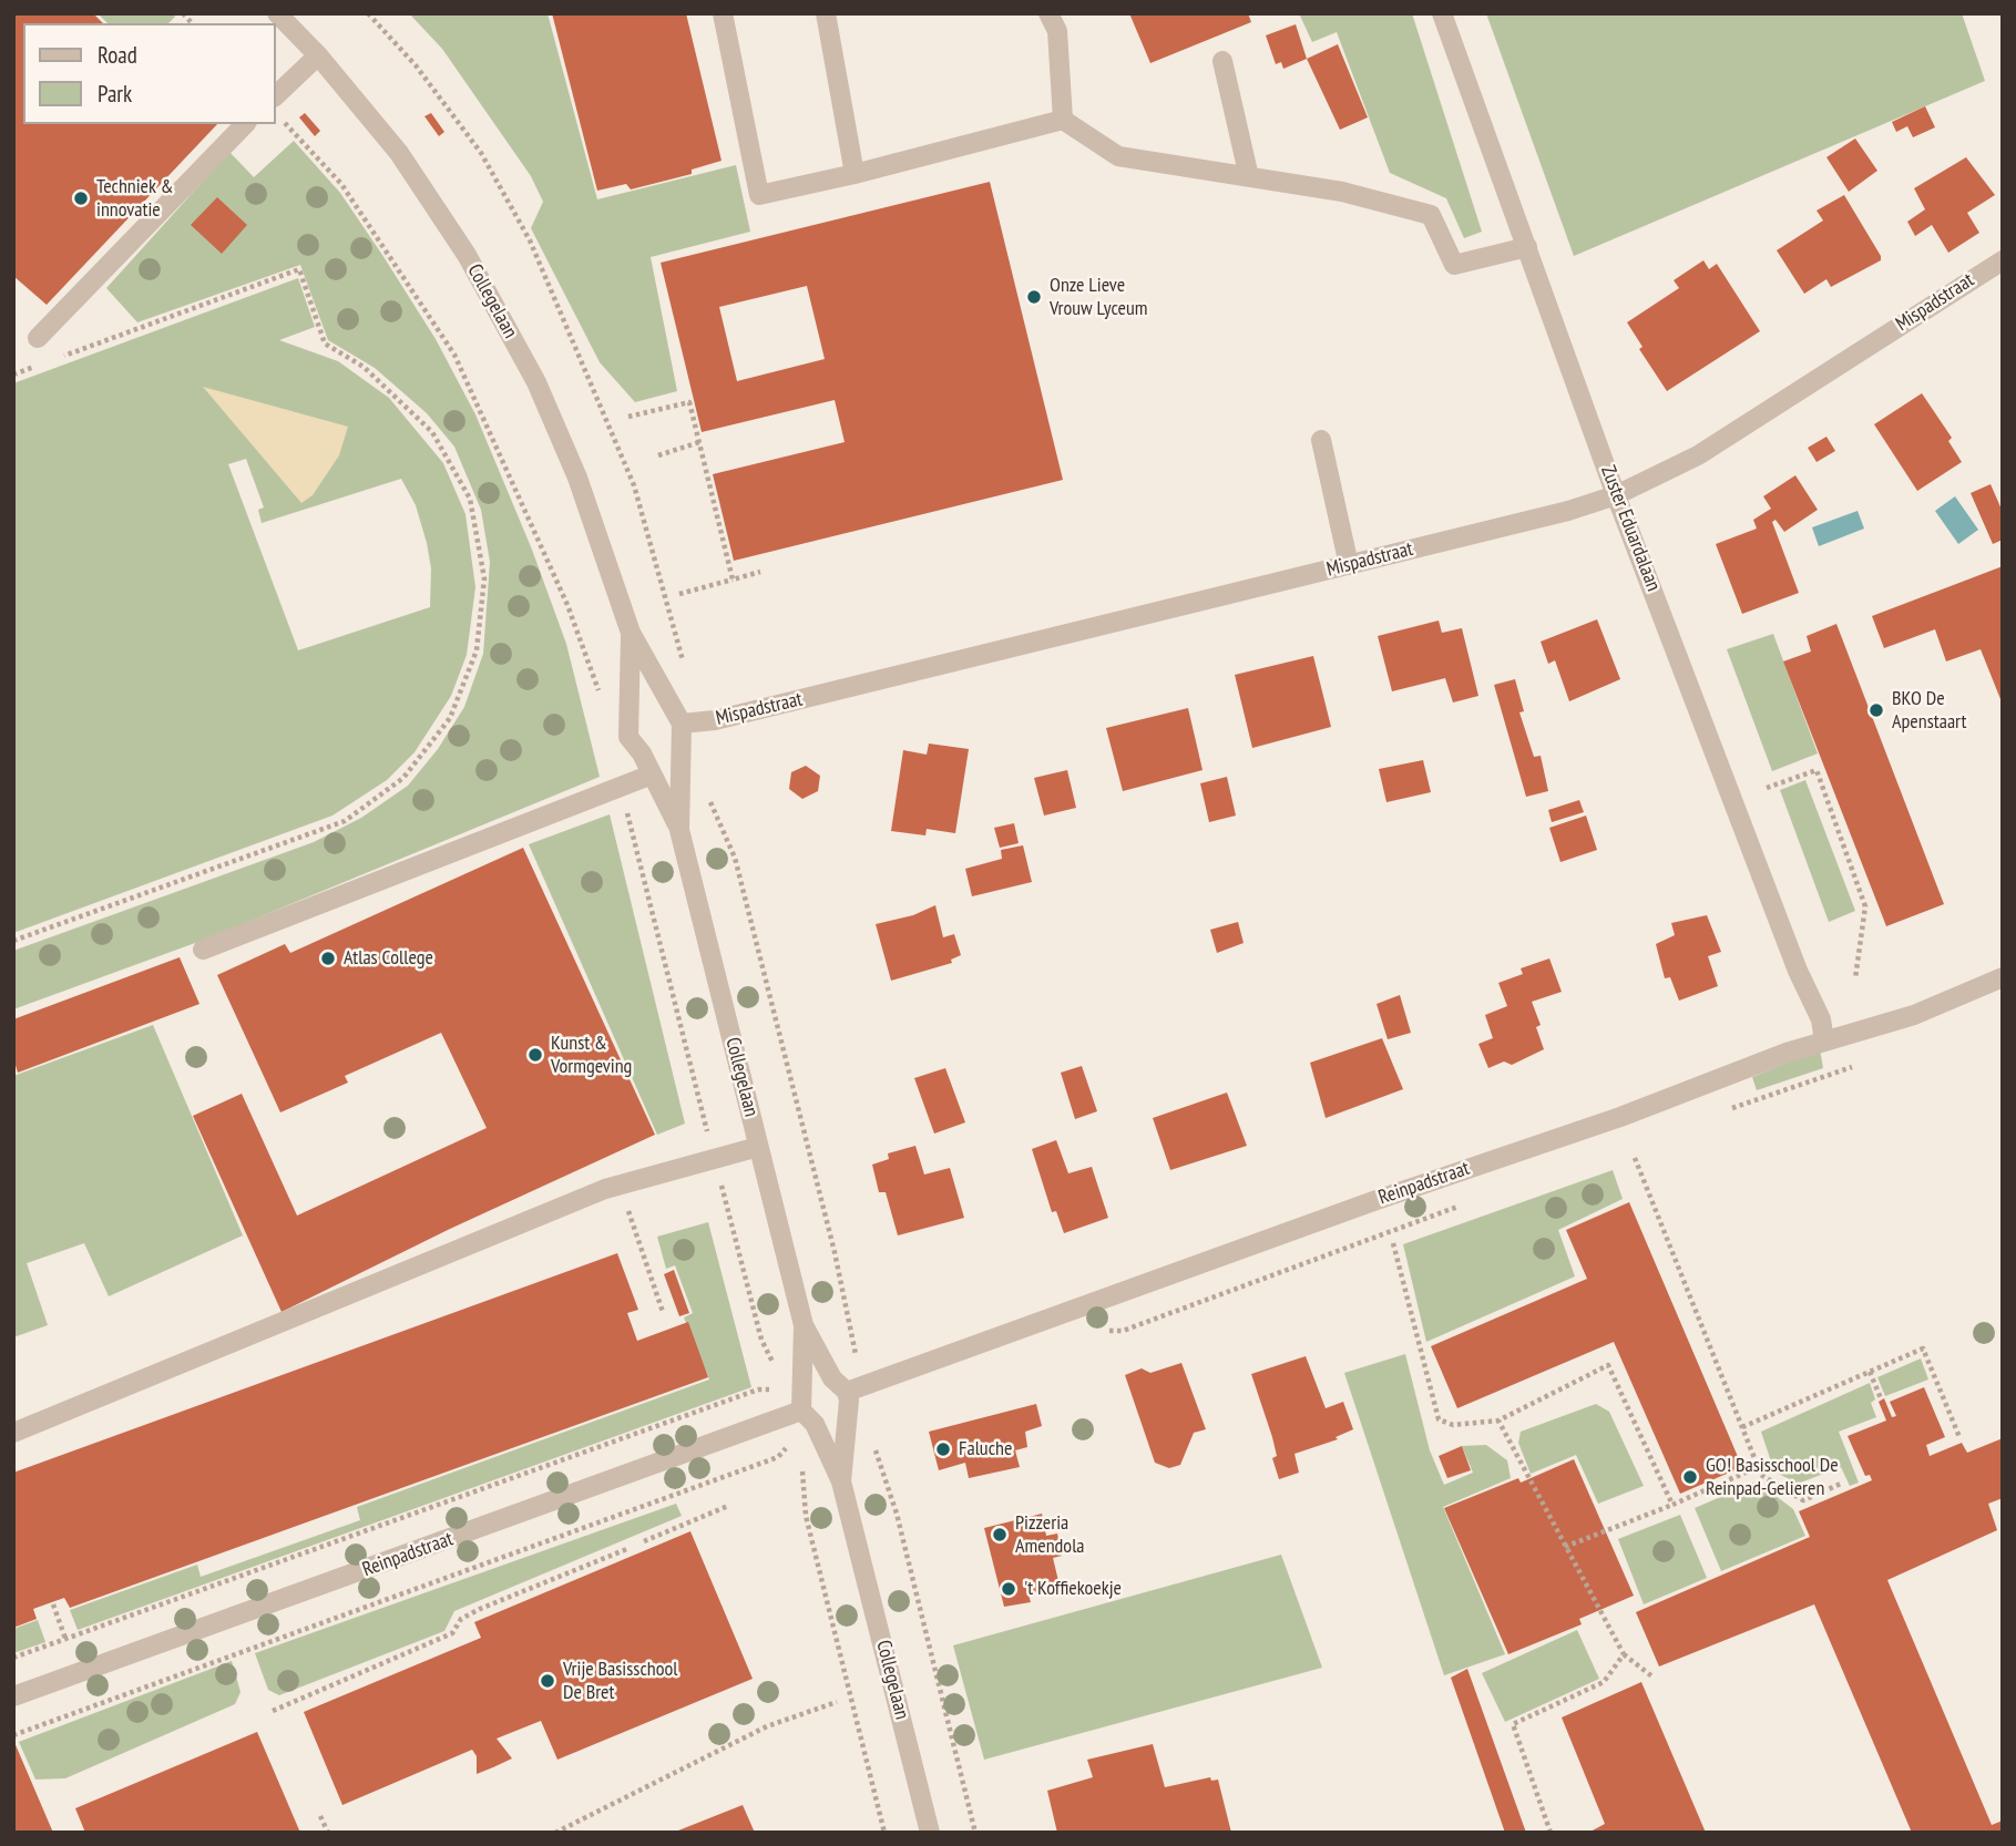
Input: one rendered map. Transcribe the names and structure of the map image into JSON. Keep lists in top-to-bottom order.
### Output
{
  "streets": {
    "street": [
      "Collegelaan",
      "Mispadstraat",
      "Zuster Eduardalaan",
      "Reinpadstraat"
    ]
  },
  "crossings": [
    ["Collegelaan", "Mispadstraat"],
    ["Collegelaan", "Reinpadstraat"],
    ["Mispadstraat", "Zuster Eduardalaan"],
    ["Zuster Eduardalaan", "Reinpadstraat"]
  ],
  "places": [
    "Techniek & innovatie",
    "Onze Lieve Vrouw Lyceum",
    "BKO De Apenstaart",
    "Atlas College",
    "Kunst & Vormgeving",
    "Faluche",
    "GO! Basisschool De Reinpad-Gelieren",
    "Pizzeria Amendola",
    "'t Koffiekoekje",
    "Vrije Basisschool De Bret"
  ],
  "legend": ["Road", "Park"]
}
